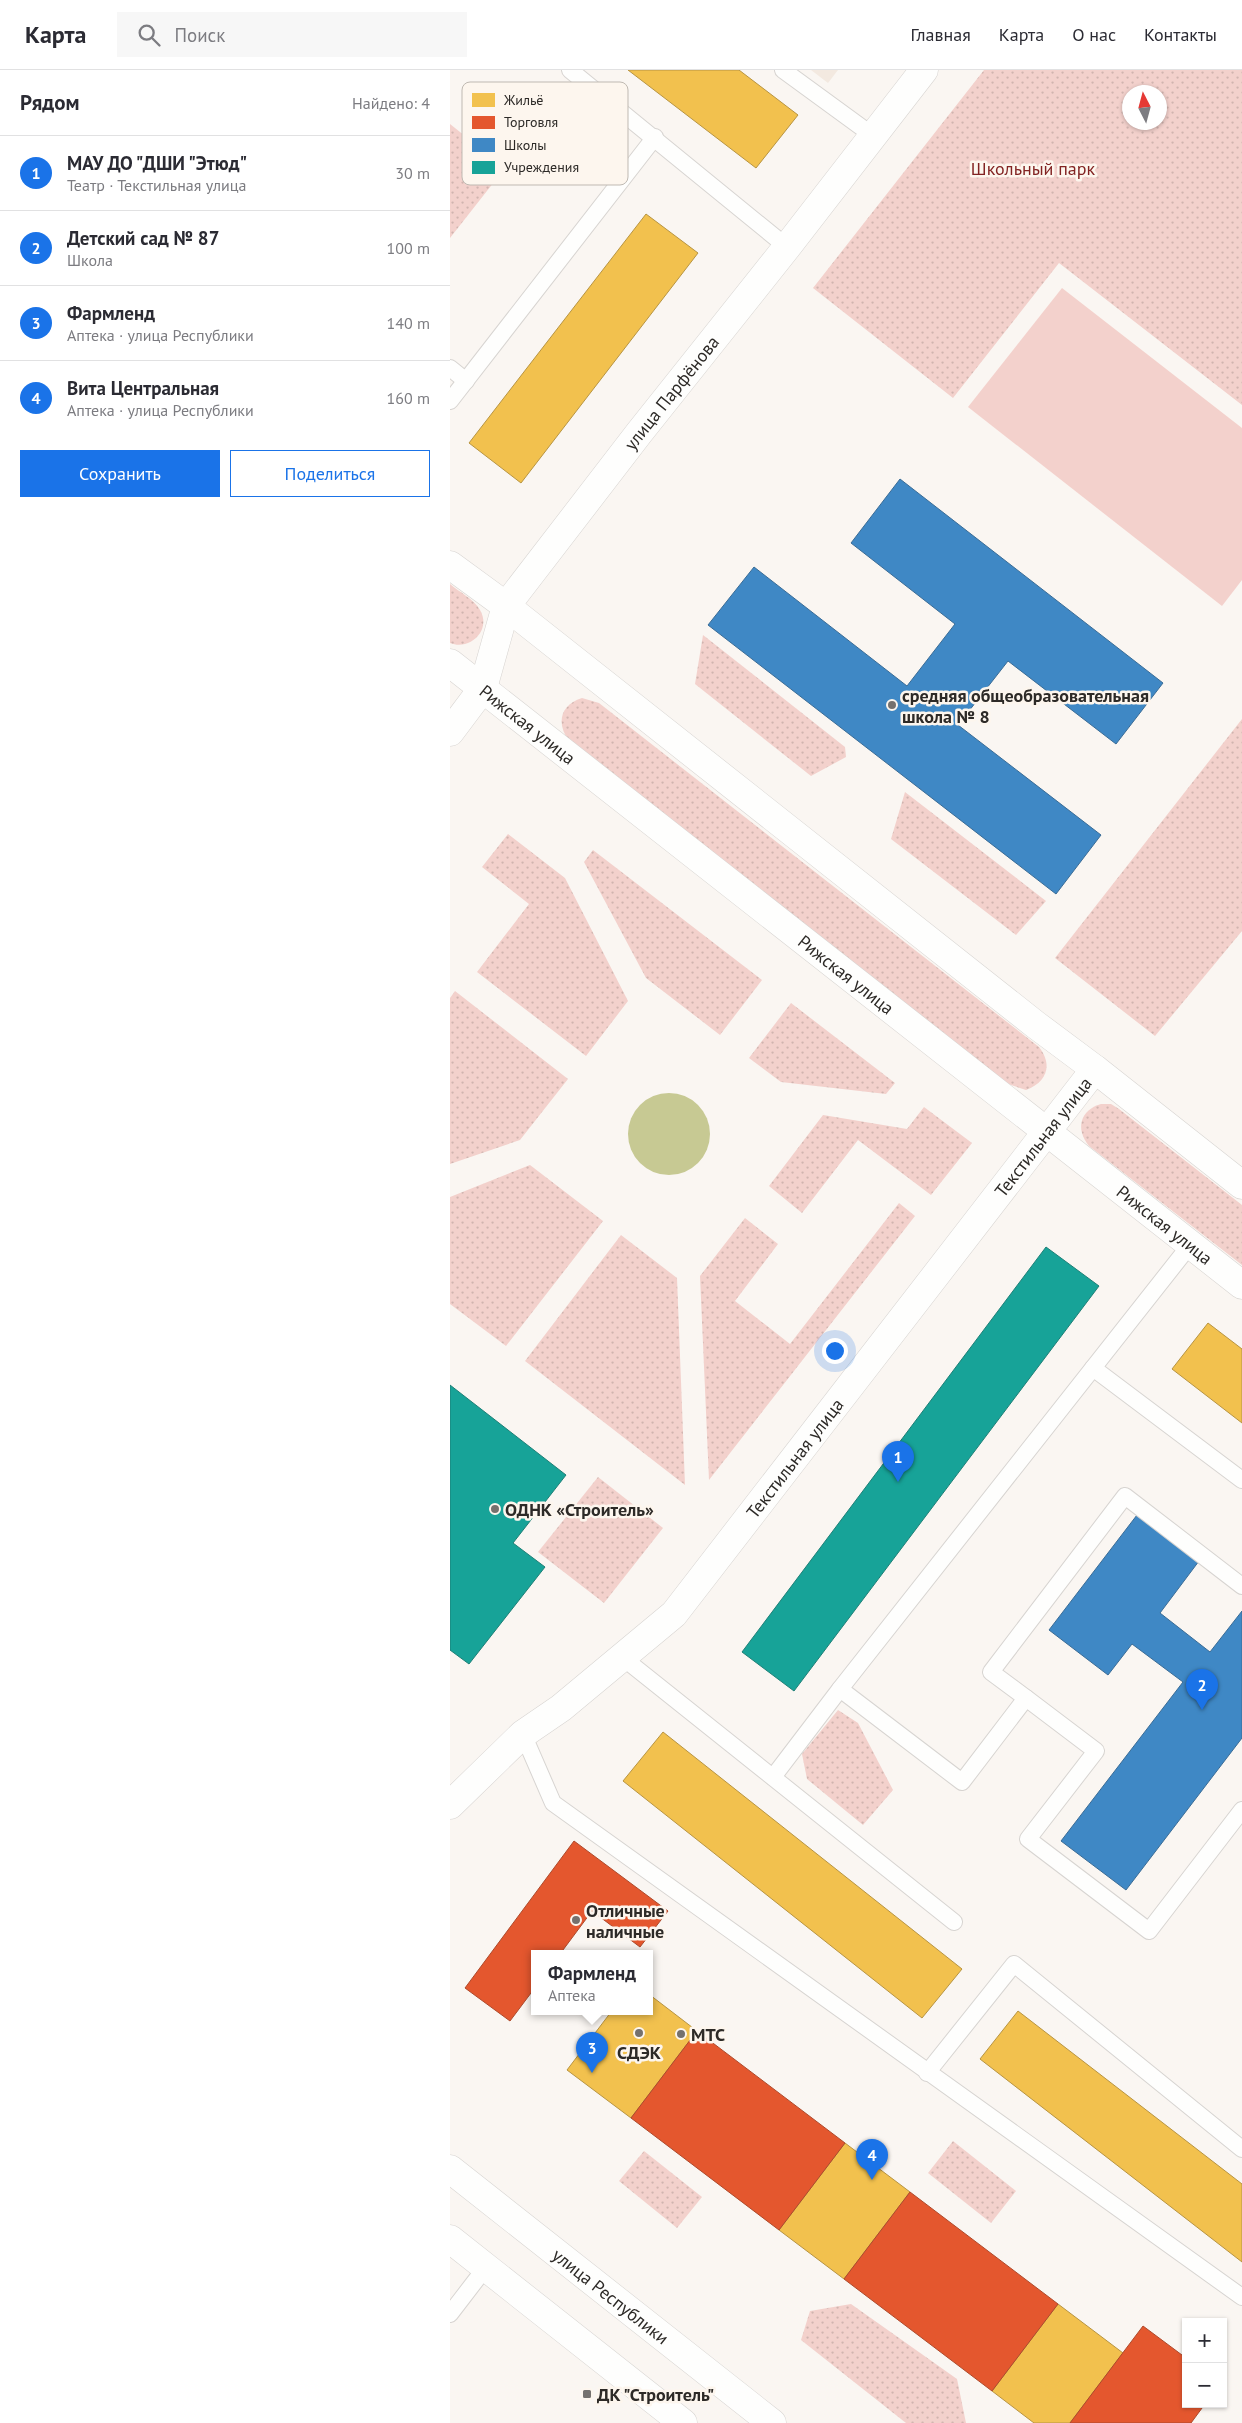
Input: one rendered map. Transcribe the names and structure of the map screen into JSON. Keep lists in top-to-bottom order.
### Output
{
  "streets": {
    "street": [
      "улица Парфёнова",
      "Рижская улица",
      "Текстильная улица",
      "улица Республики"
    ]
  },
  "crossings": [
    ["улица Парфёнова", "Рижская улица"],
    ["Рижская улица", "Текстильная улица"]
  ],
  "parks": ["Школьный парк"],
  "places": {
    "other": [
      "средняя общеобразовательная школа № 8",
      "ОДНК «Строитель»",
      "Отличные наличные",
      "СДЭК",
      "МТС"
    ],
    "transit": ["ДК \"Строитель\""]
  },
  "legend": [
    "Жильё",
    "Торговля",
    "Школы",
    "Учреждения"
  ],
  "north": "top",
  "page": {
    "header": "Карта",
    "search": "Поиск",
    "nav": [
      "Главная",
      "Карта",
      "О нас",
      "Контакты"
    ],
    "heading": ["Рядом", "Найдено: 4"],
    "list": [
      {
        "mark": "1",
        "name": "МАУ ДО \"ДШИ \"Этюд\"",
        "note": "Театр · Текстильная улица",
        "value": "30 m"
      },
      {
        "mark": "2",
        "name": "Детский сад № 87",
        "note": "Школа",
        "value": "100 m"
      },
      {
        "mark": "3",
        "name": "Фармленд",
        "note": "Аптека · улица Республики",
        "value": "140 m"
      },
      {
        "mark": "4",
        "name": "Вита Центральная",
        "note": "Аптека · улица Республики",
        "value": "160 m"
      }
    ],
    "buttons": ["Сохранить", "Поделиться"],
    "pins": [
      "1",
      "2",
      "3",
      "4"
    ],
    "popup": ["Фармленд", "Аптека"],
    "map_buttons": ["+", "−"]
  }
}
